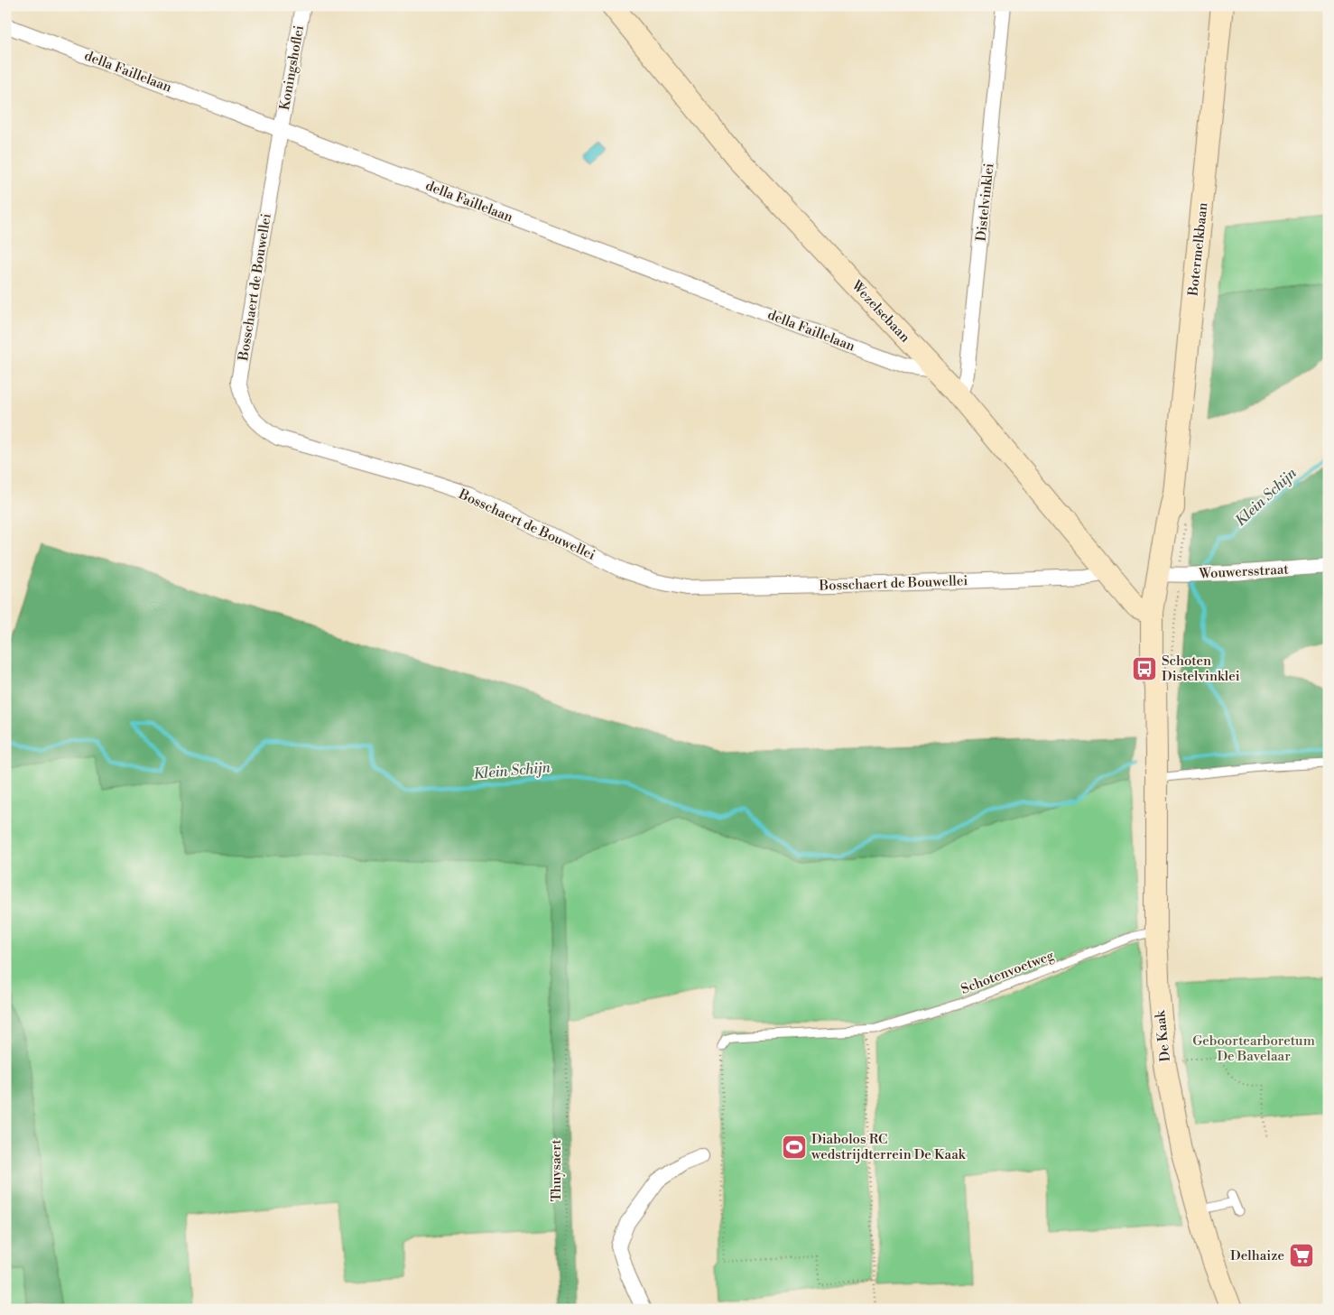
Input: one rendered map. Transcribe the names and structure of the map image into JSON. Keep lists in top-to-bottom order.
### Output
{
  "streets": {
    "main road": ["Botermelkbaan", "Wezelsebaan", "De Kaak"],
    "street": [
      "Koningshoflei",
      "della Faillelaan",
      "Distelvinklei",
      "Bosschaert de Bouwellei",
      "Wouwersstraat"
    ],
    "lane": ["Schotenvoetweg"],
    "path": ["Thuysaert"]
  },
  "crossings": [
    ["Koningshoflei", "della Faillelaan"],
    ["Koningshoflei", "Bosschaert de Bouwellei"],
    ["della Faillelaan", "Bosschaert de Bouwellei"],
    ["della Faillelaan", "Wezelsebaan"],
    ["Distelvinklei", "Wezelsebaan"],
    ["Botermelkbaan", "Wezelsebaan"],
    ["Botermelkbaan", "Wouwersstraat"],
    ["Botermelkbaan", "De Kaak"],
    ["Bosschaert de Bouwellei", "Wezelsebaan"],
    ["Schotenvoetweg", "De Kaak"]
  ],
  "water": ["Klein Schijn"],
  "parks": ["Geboortearboretum De Bavelaar"],
  "places": {
    "bus stop": ["Schoten Distelvinklei"],
    "sports": ["Diabolos RC wedstrijdterrein De Kaak"],
    "supermarket": ["Delhaize"]
  }
}
